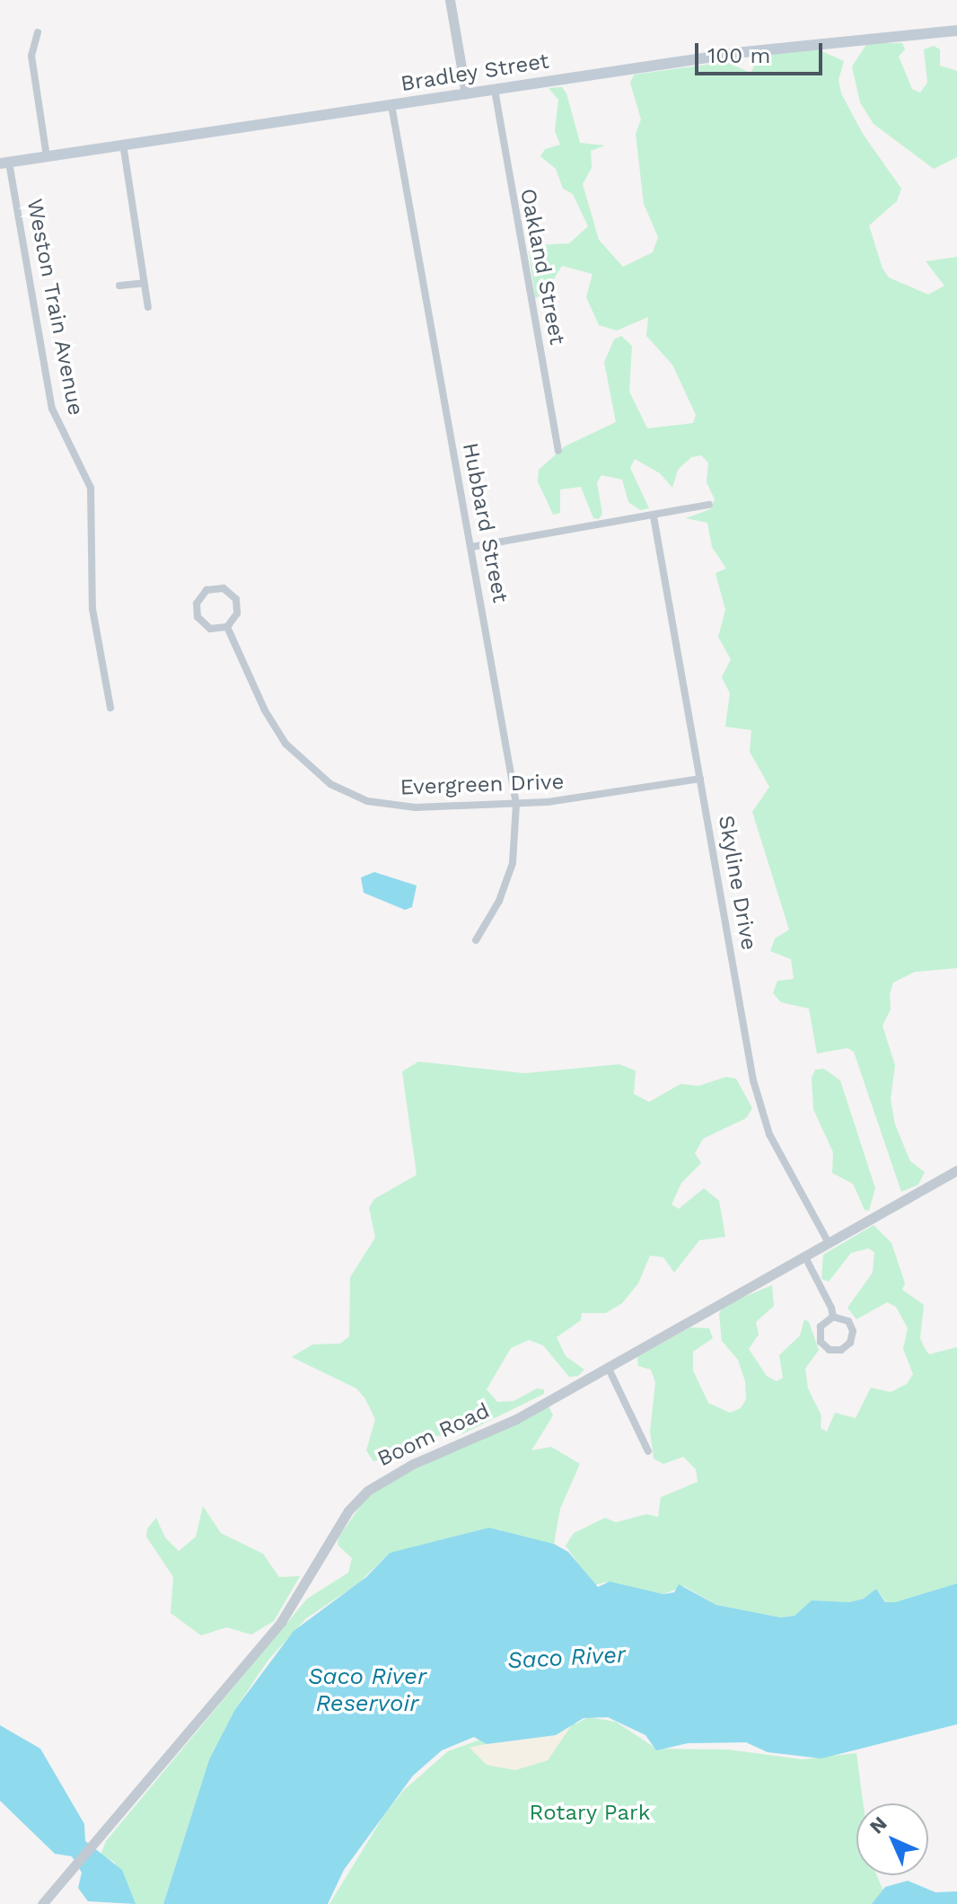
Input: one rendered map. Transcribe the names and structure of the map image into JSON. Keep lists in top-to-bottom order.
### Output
{
  "streets": {
    "main road": ["Bradley Street"],
    "street": [
      "Oakland Street",
      "Weston Train Avenue",
      "Hubbard Street",
      "Evergreen Drive",
      "Skyline Drive",
      "Boom Road"
    ]
  },
  "crossings": [
    ["Bradley Street", "Oakland Street"],
    ["Bradley Street", "Weston Train Avenue"],
    ["Bradley Street", "Hubbard Street"],
    ["Hubbard Street", "Evergreen Drive"],
    ["Evergreen Drive", "Skyline Drive"],
    ["Skyline Drive", "Boom Road"]
  ],
  "water": ["Saco River", "Saco River Reservoir"],
  "parks": ["Rotary Park"],
  "scale_bar": "100 m",
  "north": "top left"
}
